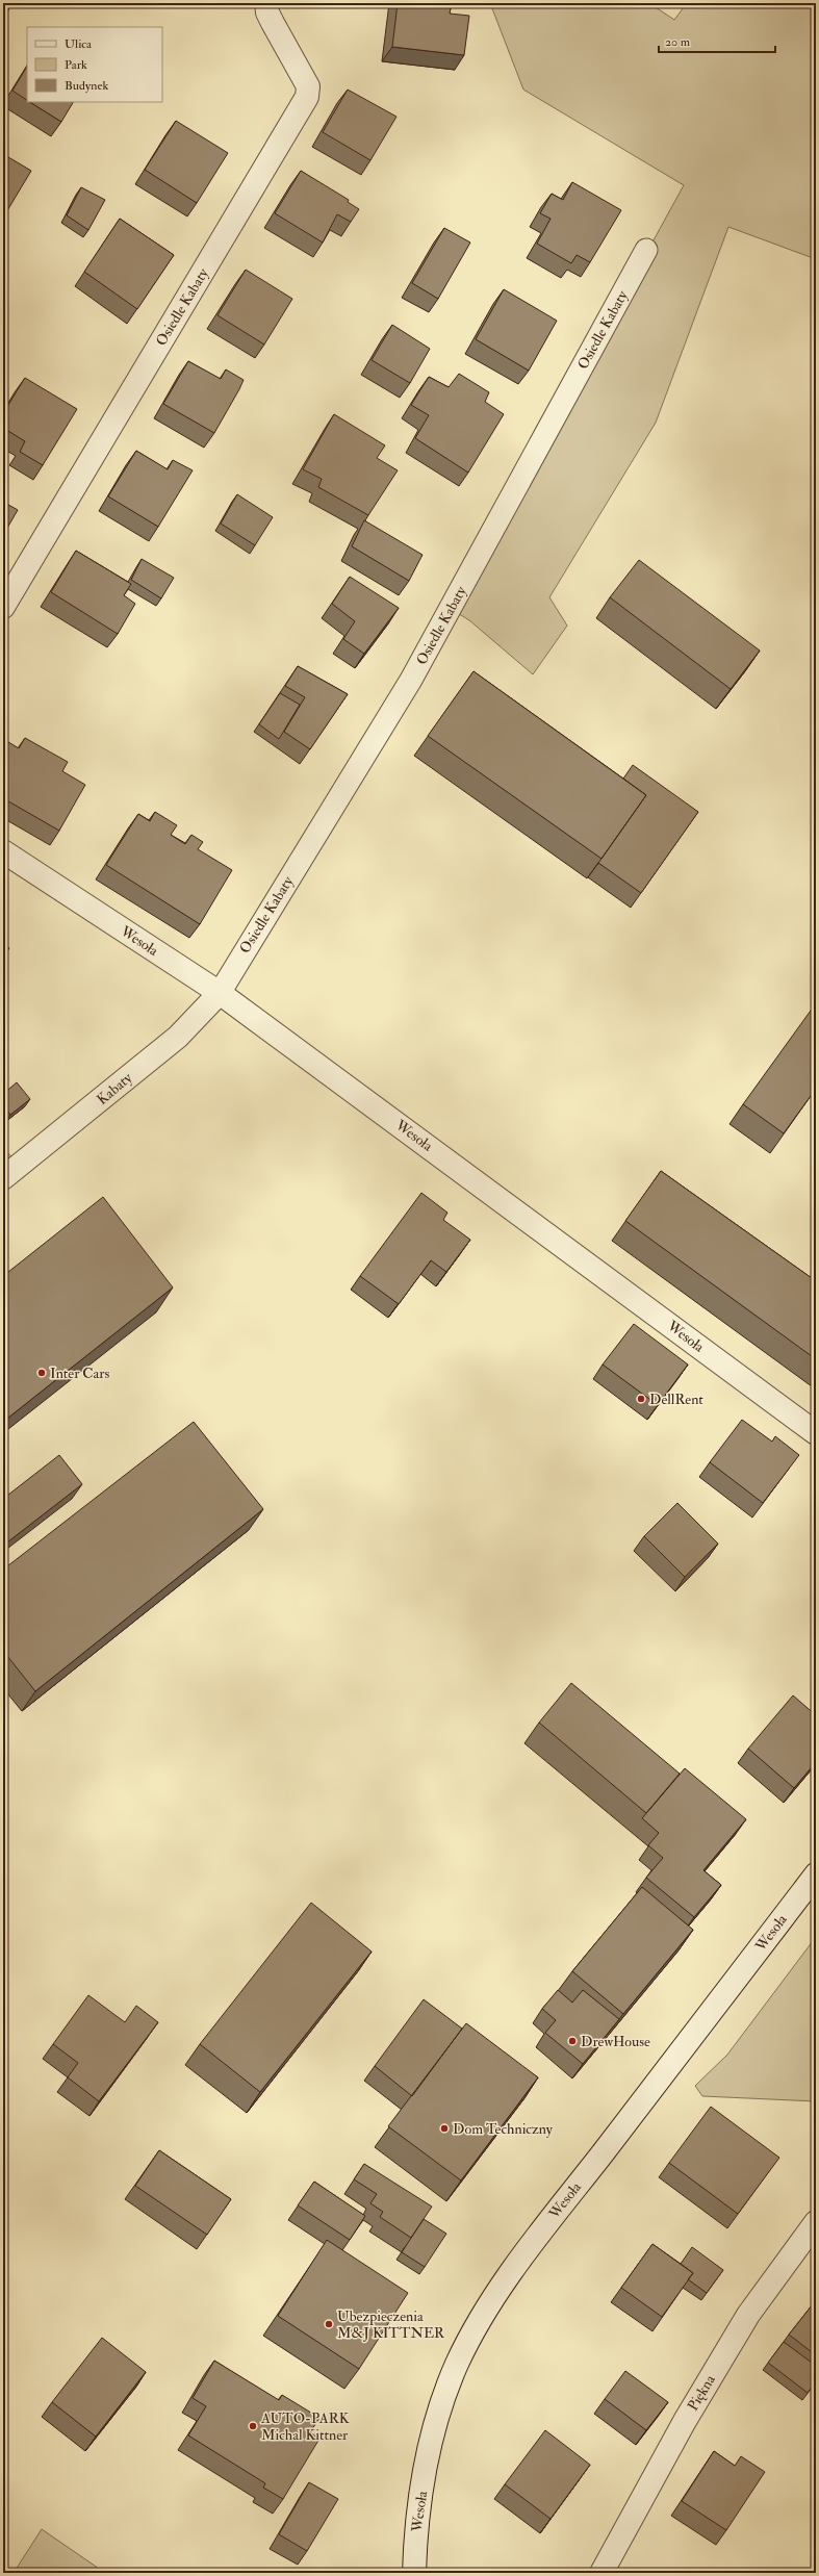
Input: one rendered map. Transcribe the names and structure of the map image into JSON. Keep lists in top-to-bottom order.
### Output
{
  "streets": {
    "street": [
      "Osiedle Kabaty",
      "Wesoła",
      "Kabaty",
      "Piękna"
    ]
  },
  "crossings": [
    ["Osiedle Kabaty", "Wesoła"],
    ["Osiedle Kabaty", "Kabaty"],
    ["Wesoła", "Kabaty"]
  ],
  "places": [
    "Inter Cars",
    "DellRent",
    "DrewHouse",
    "Dom Techniczny",
    "Ubezpieczenia M&J KITTNER",
    "AUTO-PARK Michal Kittner"
  ],
  "legend": ["Ulica", "Park", "Budynek"],
  "scale_bar": "20 m"
}
